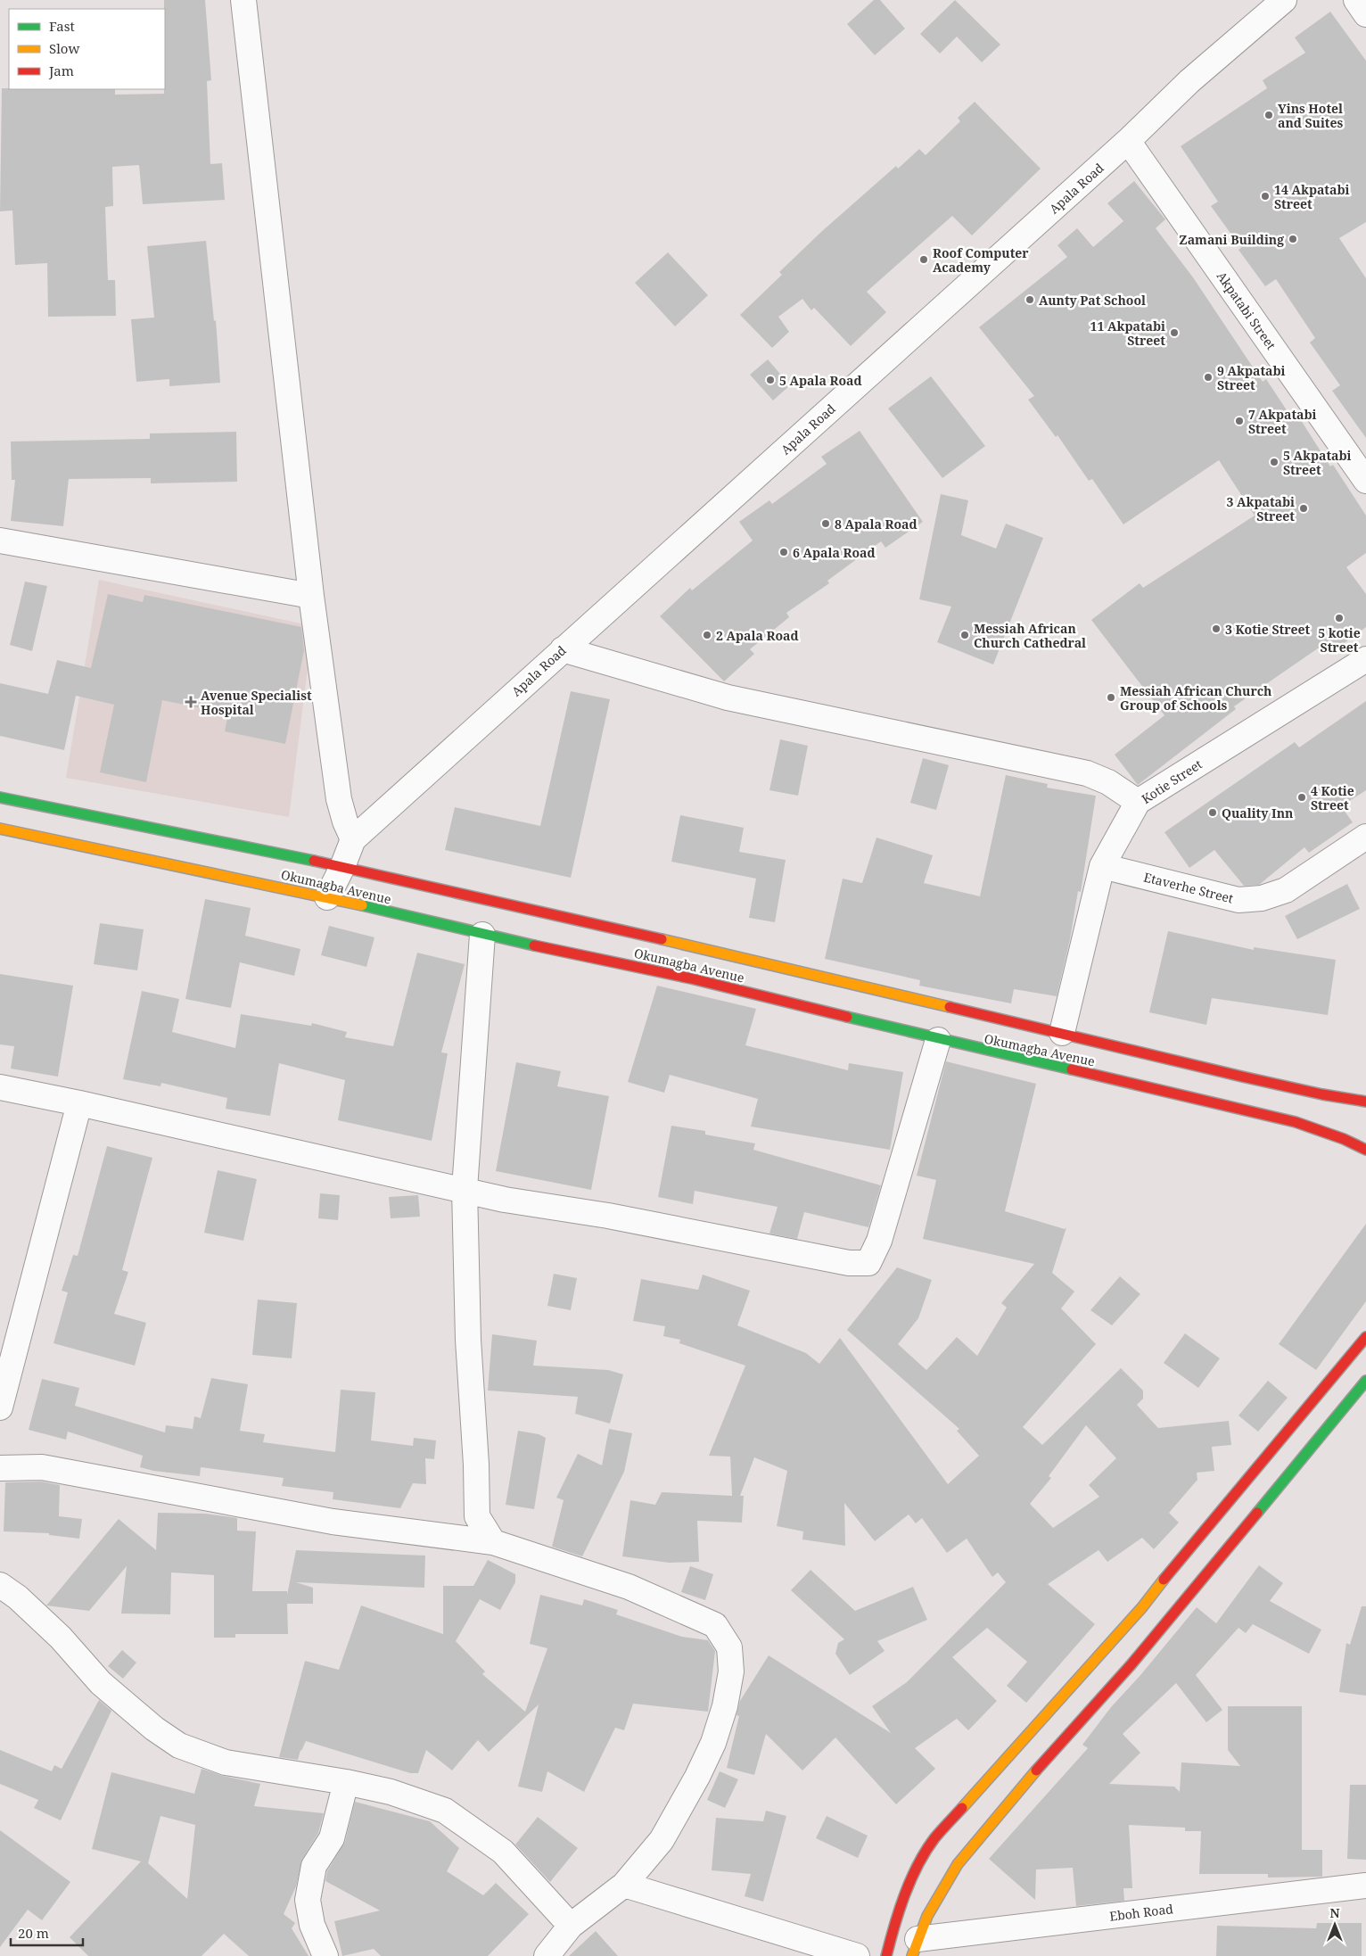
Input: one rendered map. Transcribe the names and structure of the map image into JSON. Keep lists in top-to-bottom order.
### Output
{
  "streets": {
    "main road": ["Okumagba Avenue"],
    "street": [
      "Apala Road",
      "Akpatabi Street",
      "Kotie Street",
      "Etaverhe Street",
      "Eboh Road"
    ]
  },
  "crossings": [
    ["Apala Road", "Akpatabi Street"],
    ["Apala Road", "Okumagba Avenue"],
    ["Kotie Street", "Okumagba Avenue"],
    ["Kotie Street", "Etaverhe Street"]
  ],
  "places": {
    "other": [
      "Yins Hotel and Suites",
      "14 Akpatabi Street",
      "Zamani Building",
      "Roof Computer Academy",
      "Aunty Pat School",
      "11 Akpatabi Street",
      "9 Akpatabi Street",
      "5 Apala Road",
      "7 Akpatabi Street",
      "5 Akpatabi Street",
      "3 Akpatabi Street",
      "8 Apala Road",
      "6 Apala Road",
      "5 kotie Street",
      "3 Kotie Street",
      "2 Apala Road",
      "Messiah African Church Cathedral",
      "Messiah African Church Group of Schools",
      "4 Kotie Street",
      "Quality Inn"
    ],
    "health": ["Avenue Specialist Hospital"]
  },
  "legend": ["Fast", "Slow", "Jam"],
  "scale_bar": "20 m",
  "north": "top"
}
